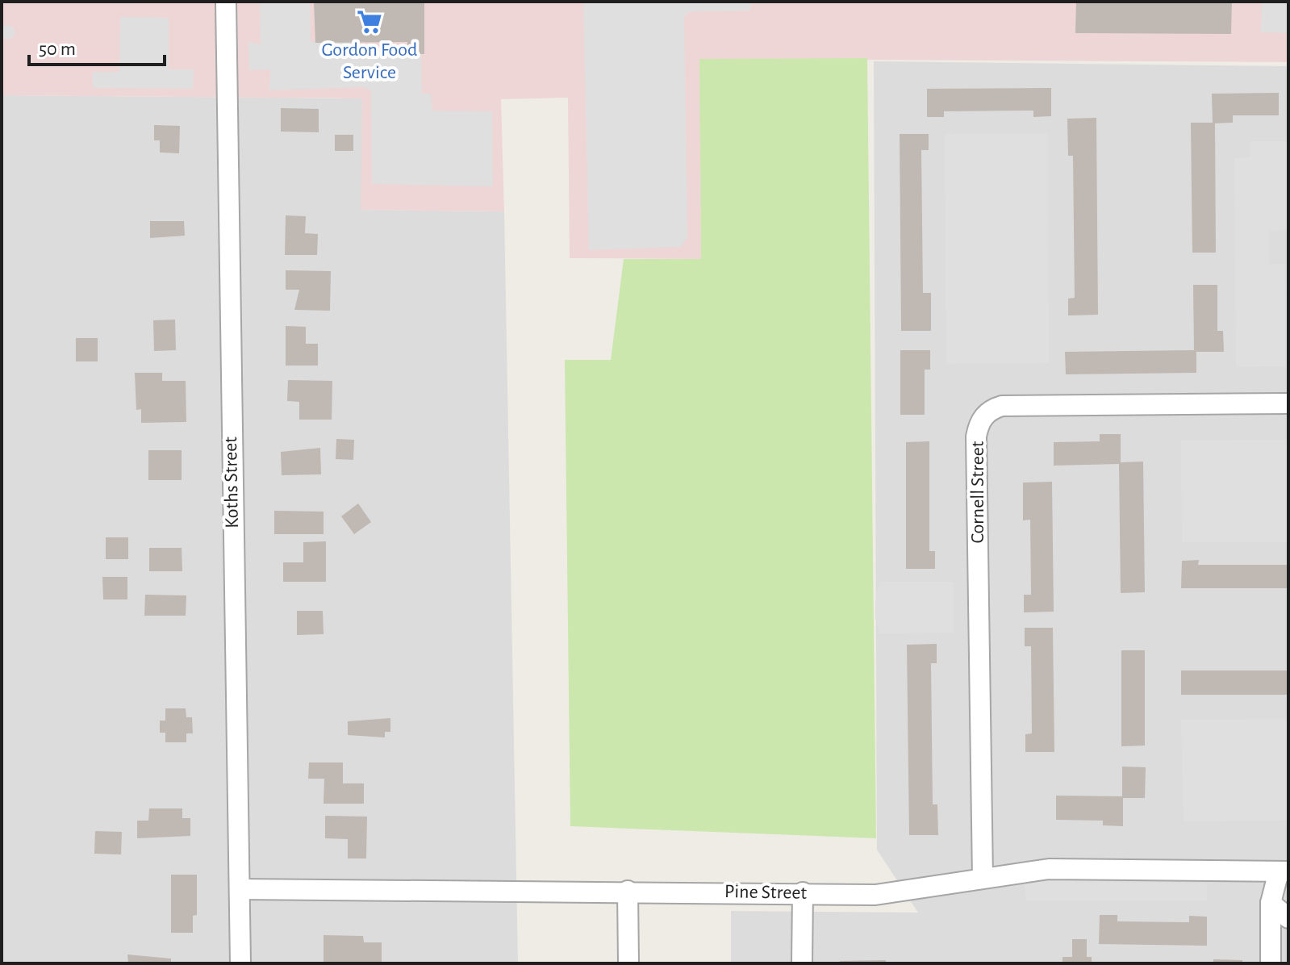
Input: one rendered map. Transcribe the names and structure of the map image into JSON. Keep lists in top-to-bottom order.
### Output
{
  "streets": {
    "street": ["Koths Street", "Cornell Street", "Pine Street"]
  },
  "crossings": [
    ["Koths Street", "Pine Street"],
    ["Cornell Street", "Pine Street"]
  ],
  "places": {
    "supermarket": ["Gordon Food Service"]
  },
  "scale_bar": "50 m"
}
